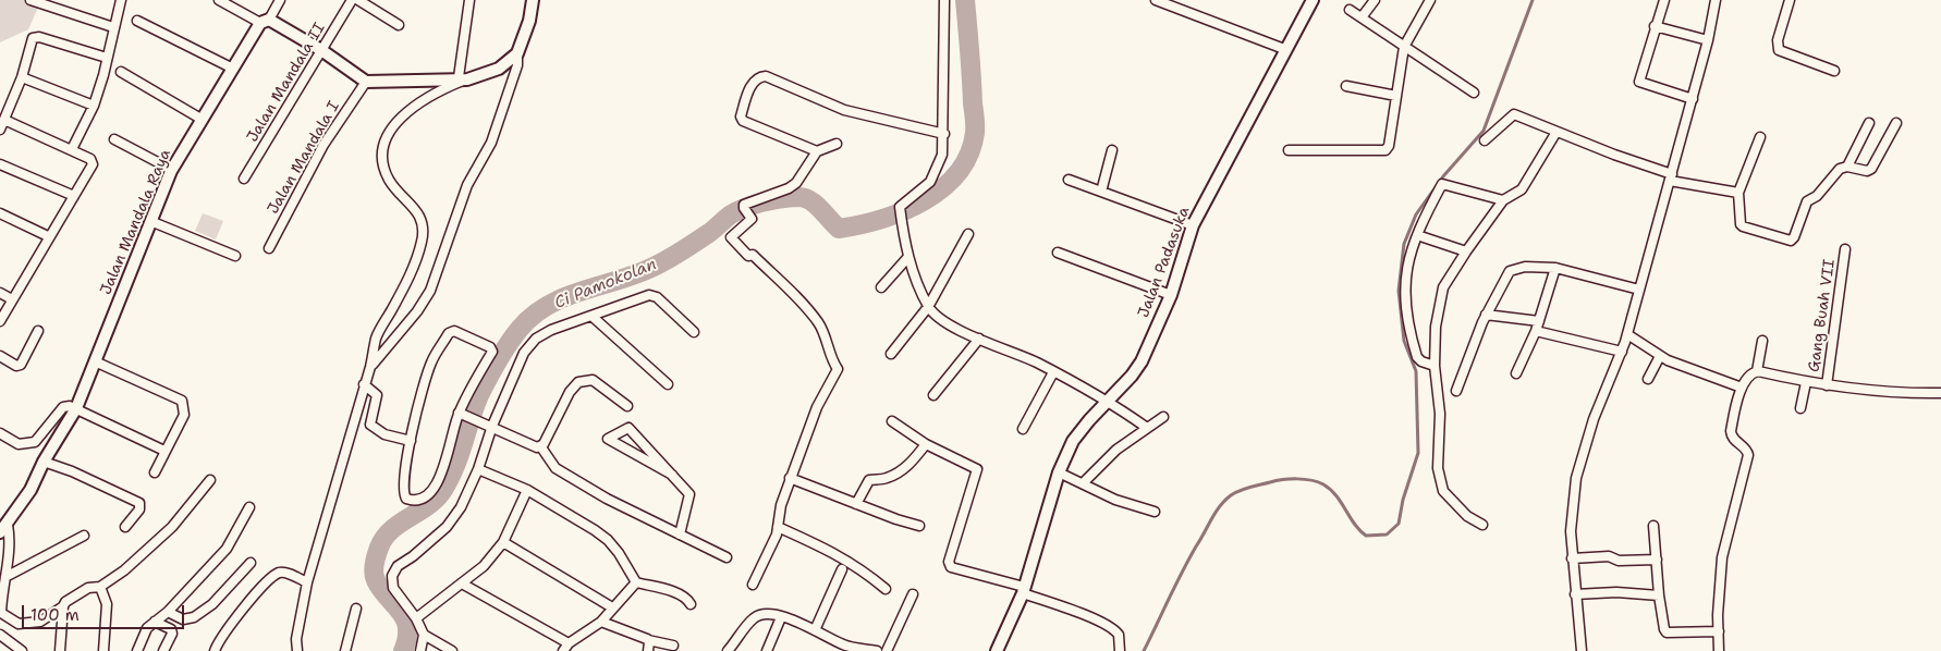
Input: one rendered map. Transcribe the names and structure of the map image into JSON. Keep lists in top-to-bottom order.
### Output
{
  "streets": {
    "street": [
      "Jalan Mandala II",
      "Jalan Mandala I",
      "Jalan Mandala Raya",
      "Jalan Padasuka",
      "Gang Buah VII"
    ]
  },
  "water": ["Ci Pamokolan"],
  "scale_bar": "100 m"
}
